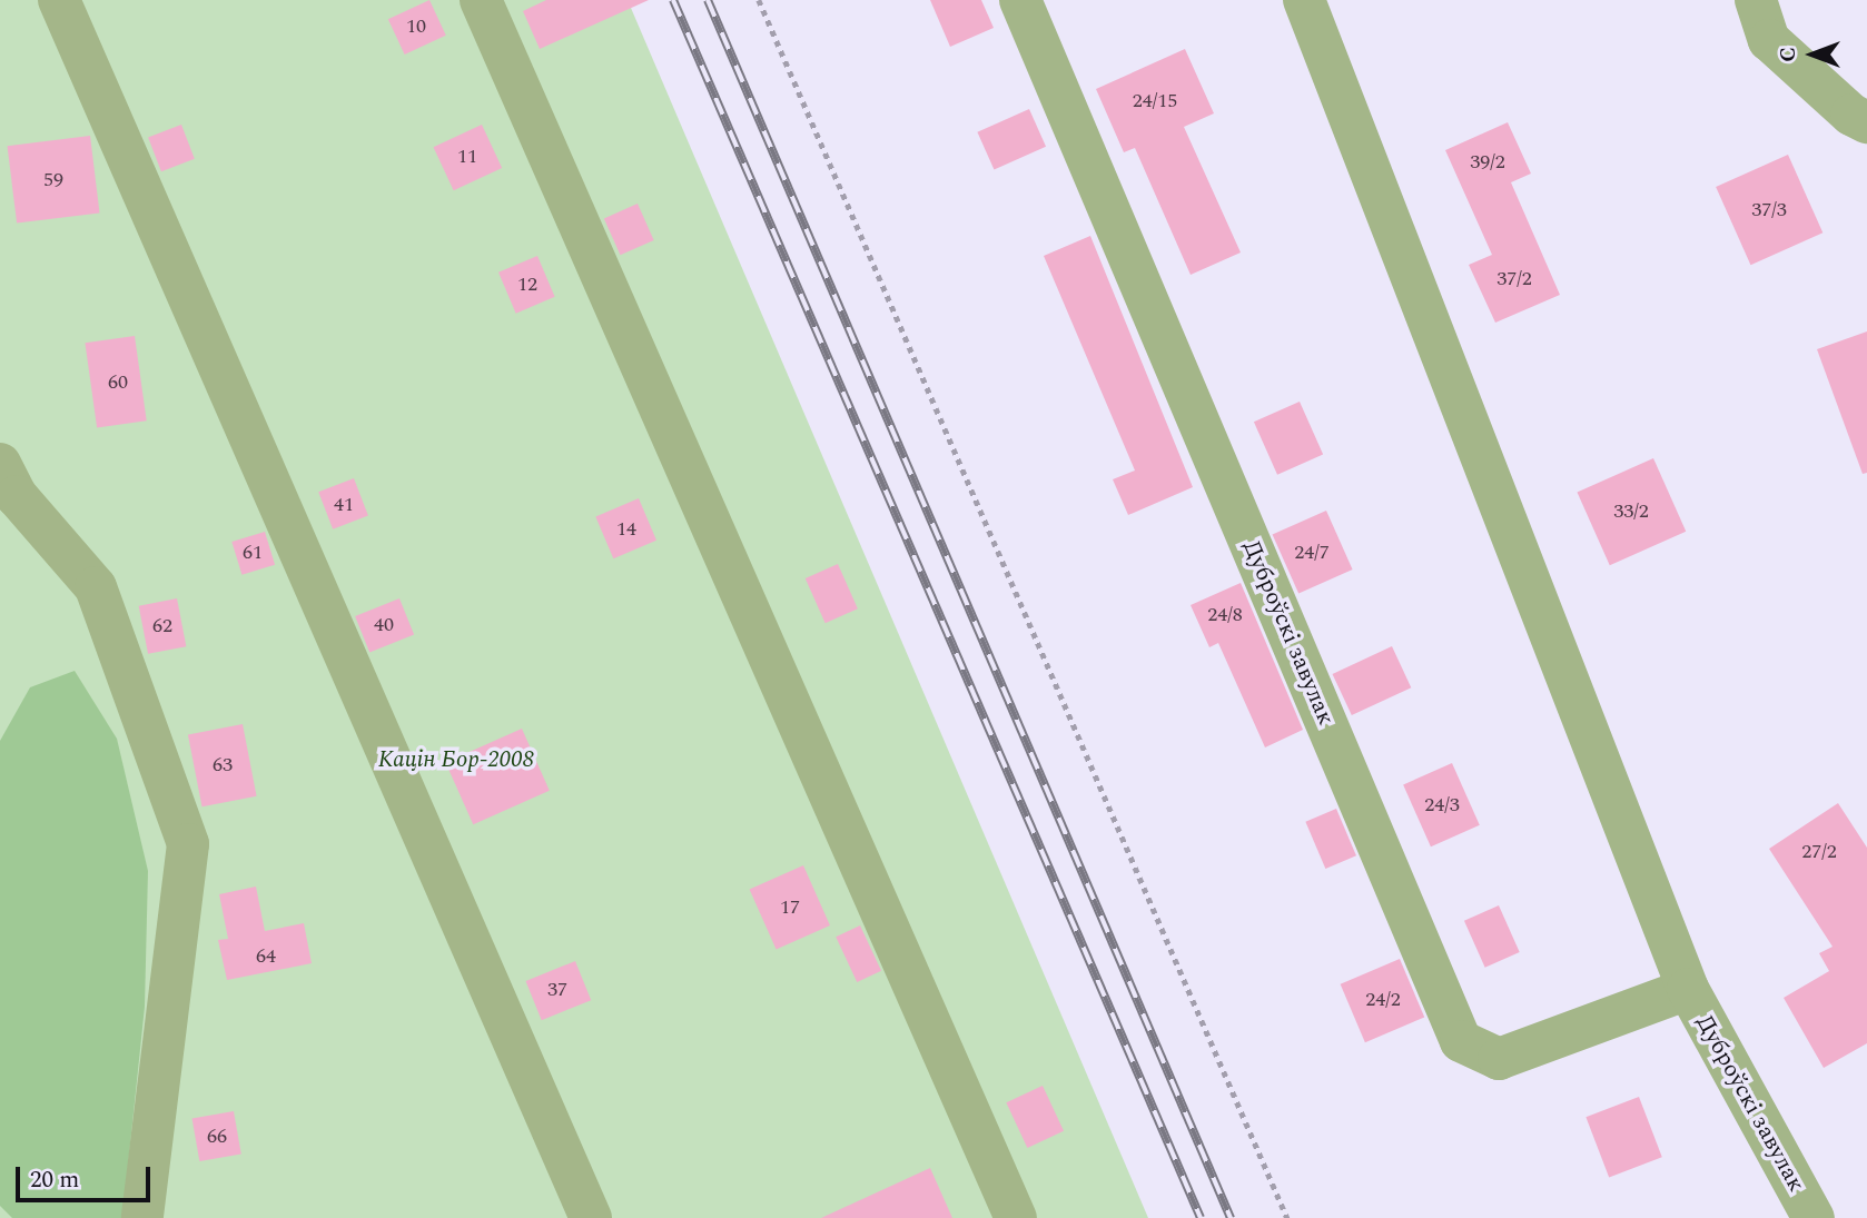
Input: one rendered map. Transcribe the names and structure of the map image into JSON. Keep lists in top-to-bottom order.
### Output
{
  "streets": {
    "street": ["Дуброўскі завулак"]
  },
  "parks": ["Кацін Бор-2008"],
  "house_numbers": [
    "10",
    "24/15",
    "11",
    "39/2",
    "59",
    "37/3",
    "37/2",
    "12",
    "60",
    "41",
    "33/2",
    "14",
    "61",
    "24/7",
    "24/8",
    "40",
    "62",
    "63",
    "24/3",
    "27/2",
    "17",
    "64",
    "37",
    "24/2",
    "66"
  ],
  "scale_bar": "20 m",
  "north": "left"
}
